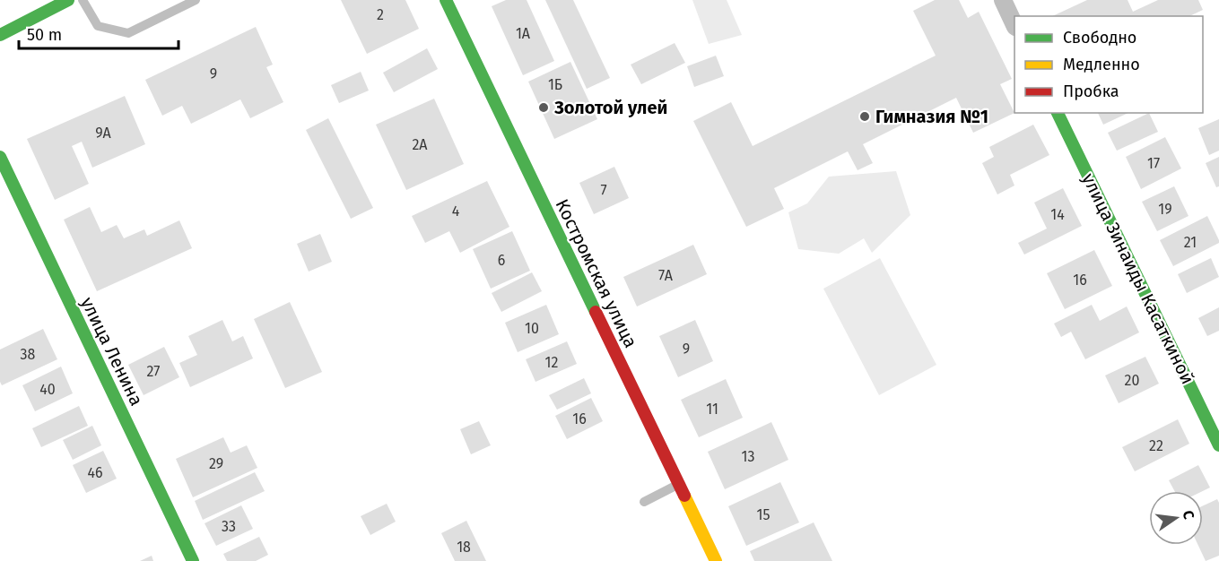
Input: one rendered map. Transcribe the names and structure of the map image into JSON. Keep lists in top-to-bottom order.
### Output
{
  "streets": {
    "main road": ["Костромская улица", "улица Зинаиды Касаткиной", "улица Ленина"]
  },
  "places": ["Золотой улей", "Гимназия №1"],
  "house_numbers": [
    "2",
    "1А",
    "9",
    "1Б",
    "9А",
    "2А",
    "17",
    "7",
    "19",
    "4",
    "14",
    "21",
    "6",
    "7А",
    "16",
    "10",
    "9",
    "38",
    "12",
    "27",
    "20",
    "40",
    "11",
    "16",
    "22",
    "13",
    "29",
    "46",
    "15",
    "33",
    "18"
  ],
  "legend": ["Свободно", "Медленно", "Пробка"],
  "scale_bar": "50 m",
  "north": "right"
}
